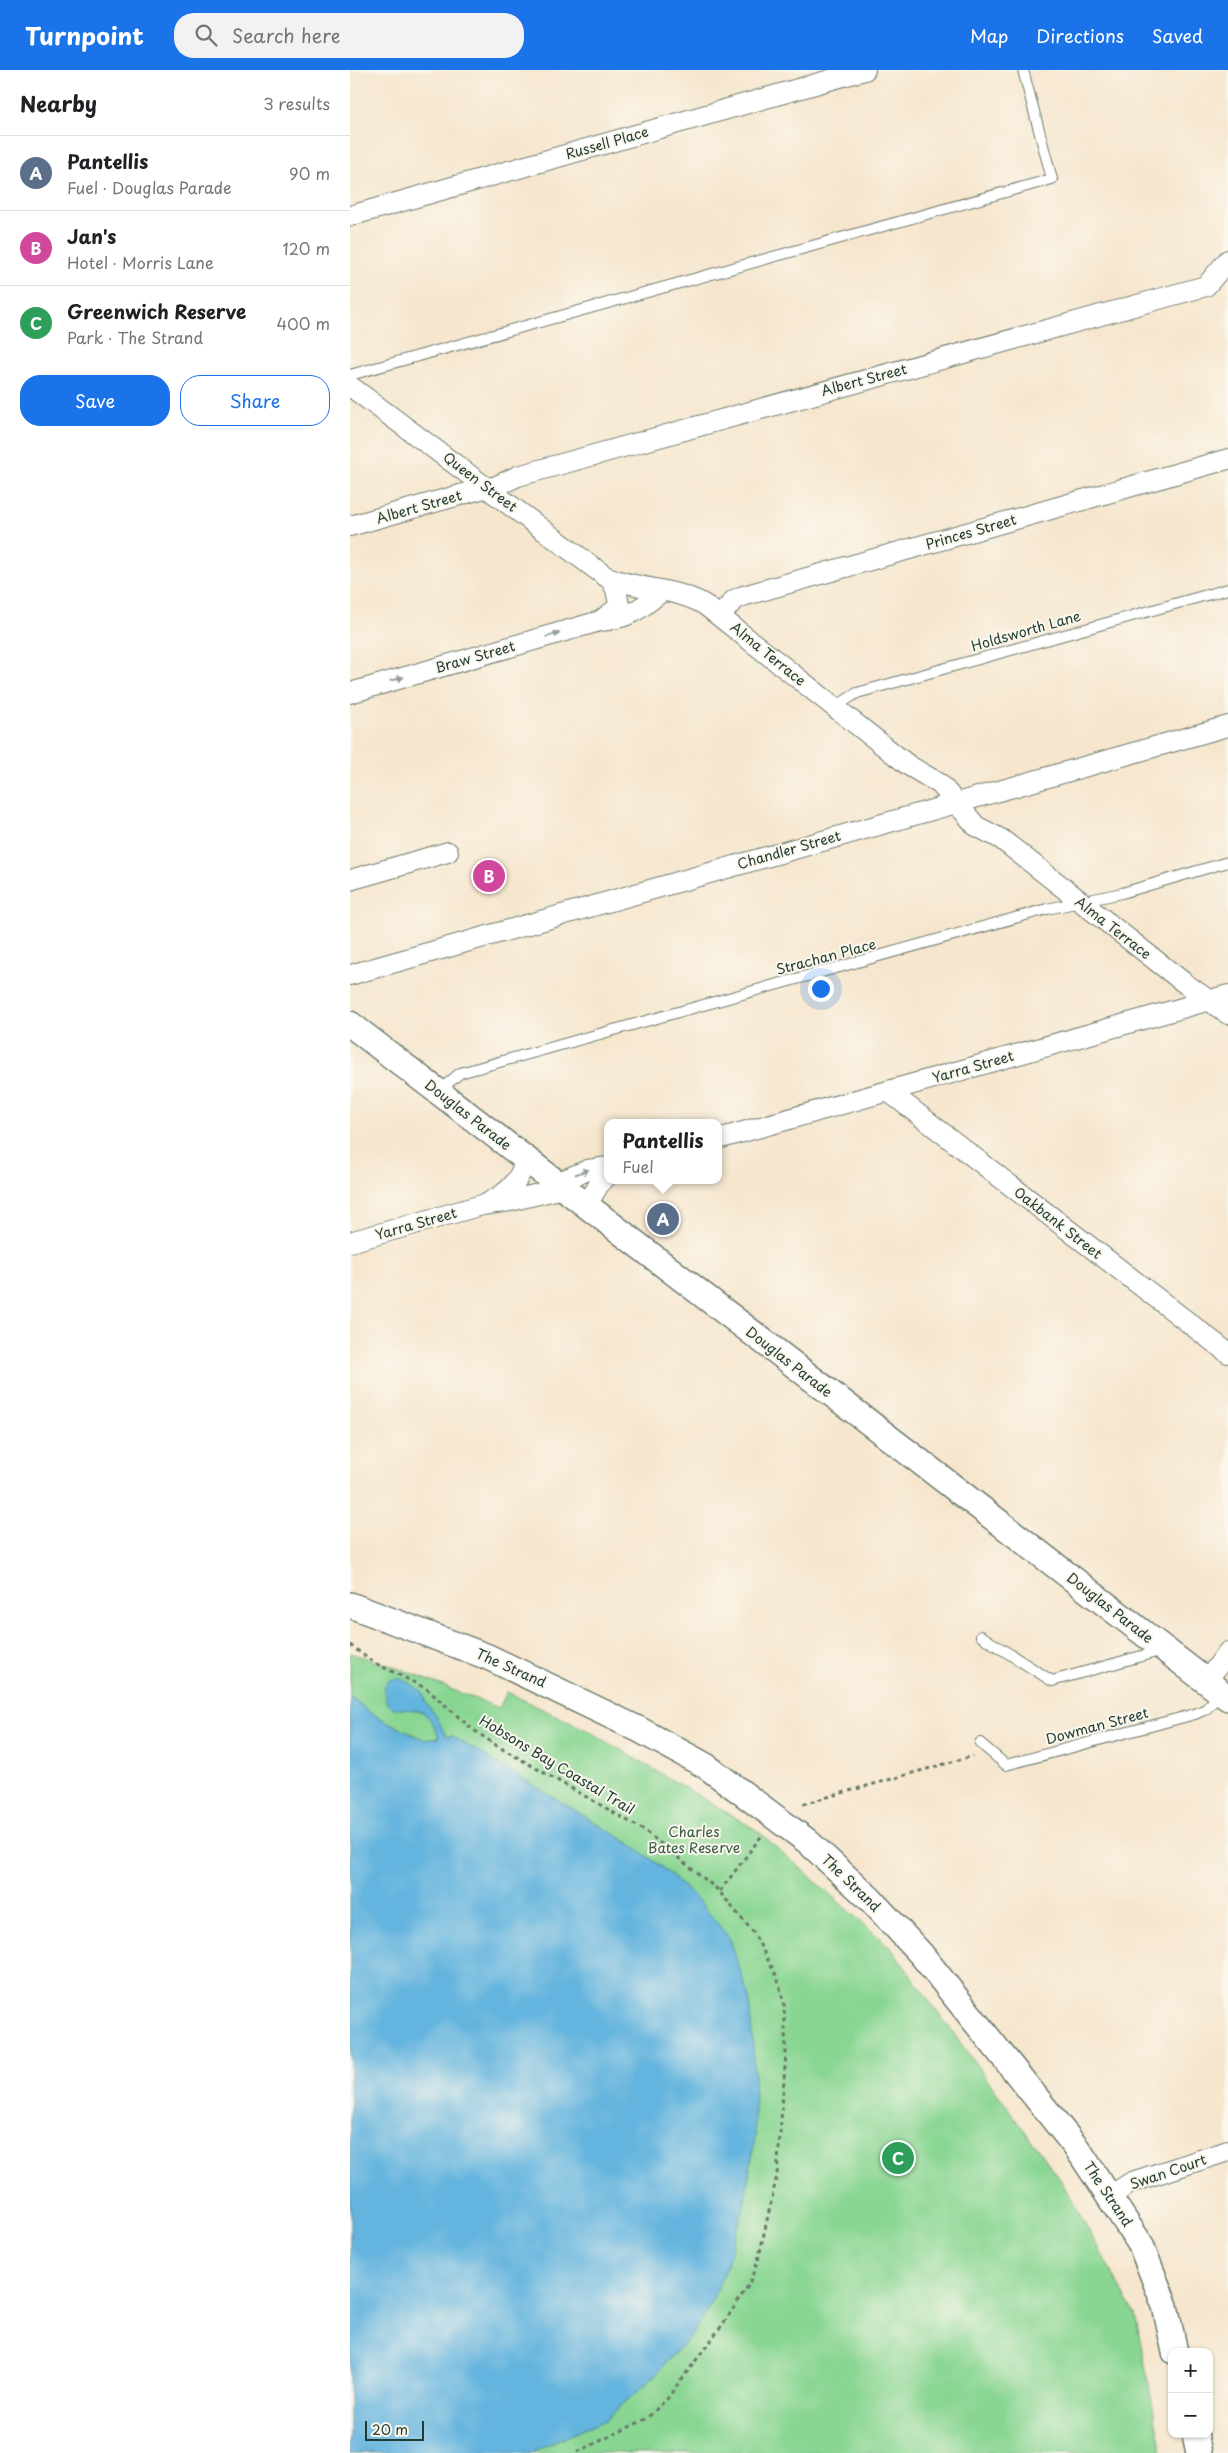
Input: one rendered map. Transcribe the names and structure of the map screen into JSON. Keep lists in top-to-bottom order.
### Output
{
  "streets": {
    "street": [
      "Russell Place",
      "Albert Street",
      "Queen Street",
      "Princes Street",
      "Alma Terrace",
      "Braw Street",
      "Chandler Street",
      "Yarra Street",
      "Douglas Parade",
      "Oakbank Street",
      "The Strand",
      "Swan Court"
    ],
    "lane": ["Holdsworth Lane", "Strachan Place", "Dowman Street"],
    "path": ["Hobsons Bay Coastal Trail"]
  },
  "crossings": [
    ["Albert Street", "Queen Street"],
    ["Queen Street", "Alma Terrace"],
    ["Queen Street", "Braw Street"],
    ["Princes Street", "Alma Terrace"],
    ["Holdsworth Lane", "Alma Terrace"],
    ["Alma Terrace", "Braw Street"],
    ["Alma Terrace", "Chandler Street"],
    ["Alma Terrace", "Strachan Place"],
    ["Alma Terrace", "Yarra Street"],
    ["Strachan Place", "Douglas Parade"],
    ["Yarra Street", "Douglas Parade"],
    ["Yarra Street", "Oakbank Street"],
    ["Douglas Parade", "Dowman Street"],
    ["The Strand", "Swan Court"]
  ],
  "one_way": ["Braw Street"],
  "parks": ["Charles Bates Reserve"],
  "scale_bar": "20 m",
  "page": {
    "header": "Turnpoint",
    "search": "Search here",
    "nav": ["Map", "Directions", "Saved"],
    "heading": ["Nearby", "3 results"],
    "list": [
      {
        "mark": "A",
        "name": "Pantellis",
        "note": "Fuel · Douglas Parade",
        "value": "90 m"
      },
      {
        "mark": "B",
        "name": "Jan's",
        "note": "Hotel · Morris Lane",
        "value": "120 m"
      },
      {
        "mark": "C",
        "name": "Greenwich Reserve",
        "note": "Park · The Strand",
        "value": "400 m"
      }
    ],
    "buttons": ["Save", "Share"],
    "pins": ["B", "A", "C"],
    "popup": ["Pantellis", "Fuel"],
    "map_buttons": ["+", "−"],
    "scale": "20 m"
  }
}
